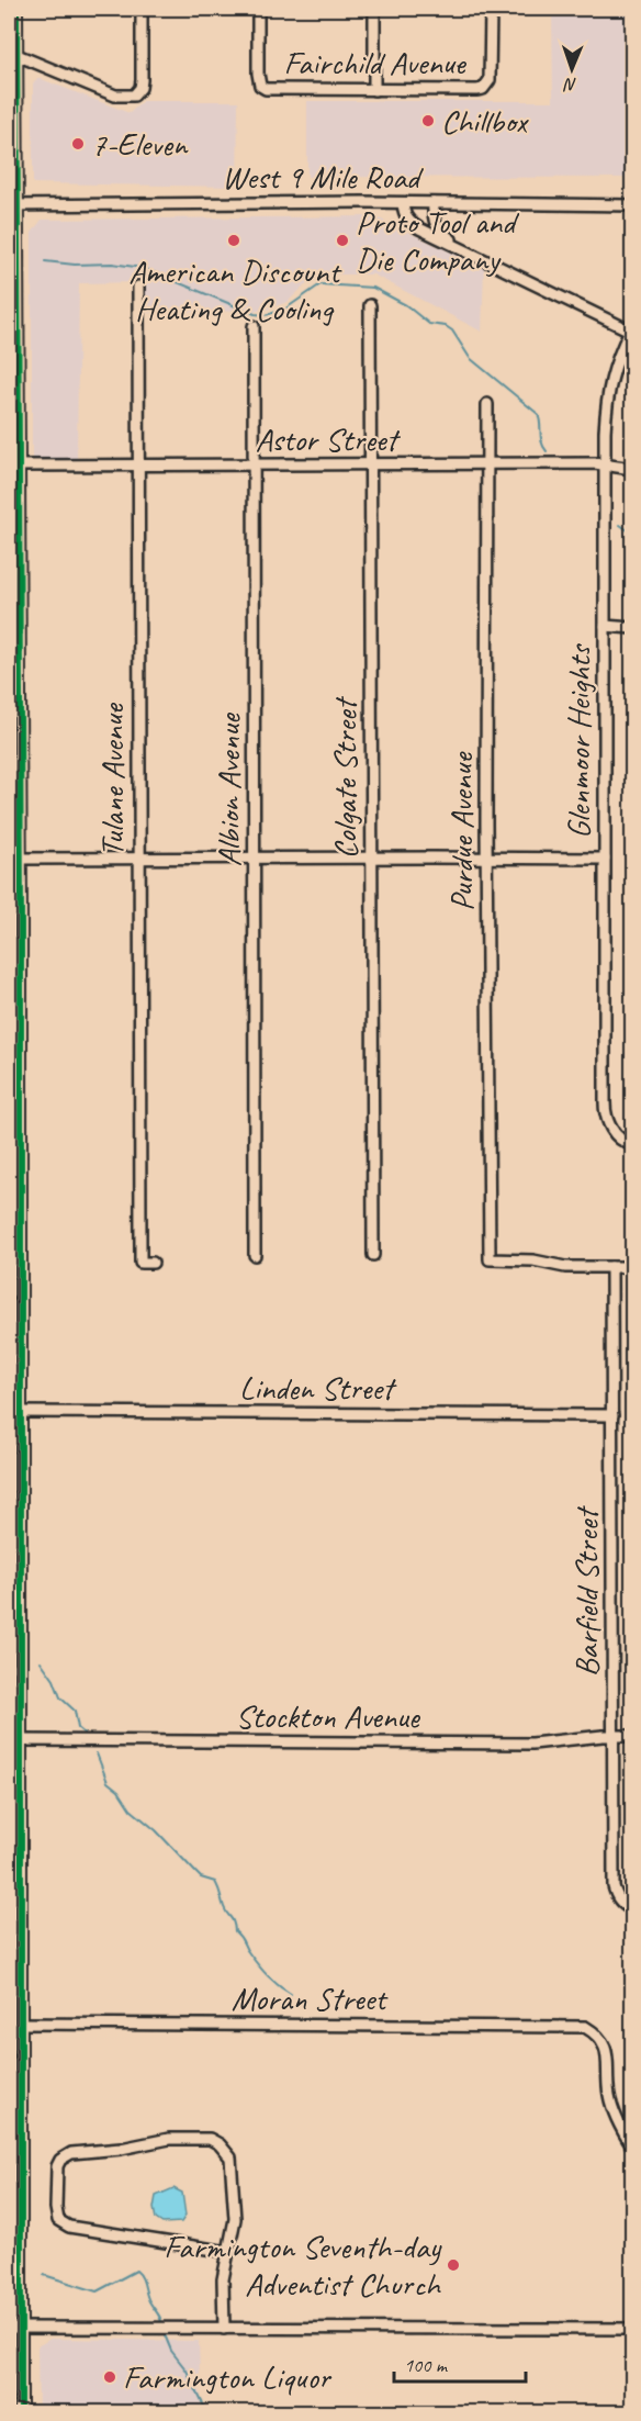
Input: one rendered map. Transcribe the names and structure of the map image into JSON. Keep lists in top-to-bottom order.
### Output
{
  "streets": {
    "street": [
      "Fairchild Avenue",
      "West 9 Mile Road",
      "Astor Street",
      "Glenmoor Heights",
      "Colgate Street",
      "Tulane Avenue",
      "Albion Avenue",
      "Purdue Avenue",
      "Linden Street",
      "Barfield Street",
      "Stockton Avenue",
      "Moran Street"
    ]
  },
  "crossings": [
    ["Astor Street", "Glenmoor Heights"],
    ["Astor Street", "Colgate Street"],
    ["Astor Street", "Tulane Avenue"],
    ["Astor Street", "Albion Avenue"],
    ["Astor Street", "Purdue Avenue"],
    ["Purdue Avenue", "Barfield Street"],
    ["Linden Street", "Barfield Street"],
    ["Barfield Street", "Stockton Avenue"]
  ],
  "places": [
    "Chillbox",
    "7-Eleven",
    "American Discount Heating & Cooling",
    "Proto Tool and Die Company",
    "Farmington Seventh-day Adventist Church",
    "Farmington Liquor"
  ],
  "scale_bar": "100 m",
  "north": "bottom"
}
